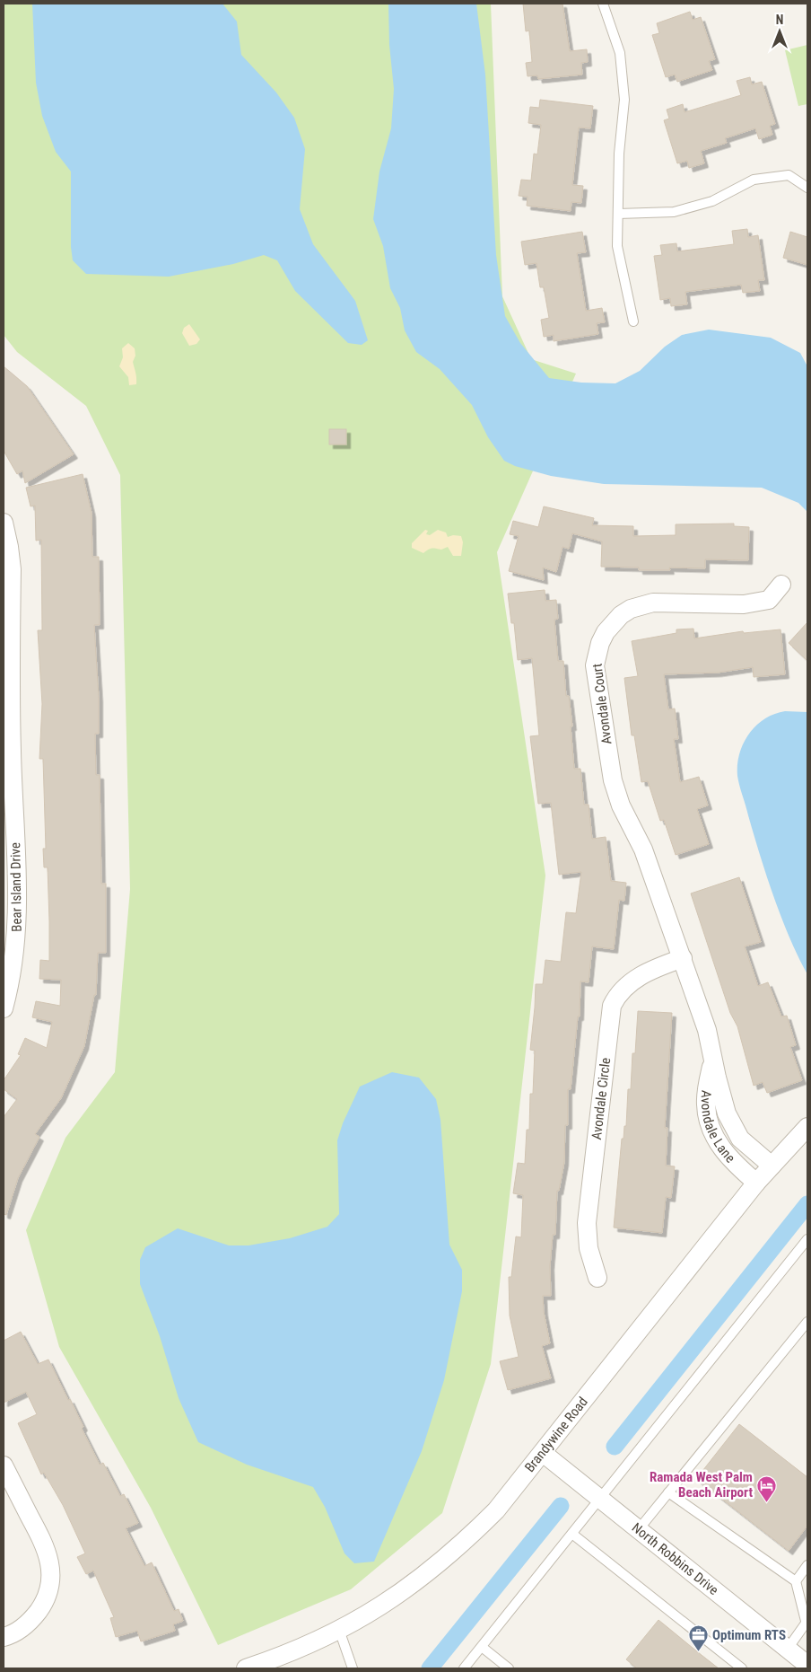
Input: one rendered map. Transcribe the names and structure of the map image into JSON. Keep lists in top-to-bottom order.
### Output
{
  "streets": {
    "street": [
      "Avondale Court",
      "Bear Island Drive",
      "Avondale Circle",
      "Avondale Lane",
      "Brandywine Road",
      "North Robbins Drive"
    ]
  },
  "crossings": [
    ["Avondale Court", "Avondale Circle"],
    ["Avondale Court", "Avondale Lane"],
    ["Avondale Circle", "Avondale Lane"],
    ["Avondale Lane", "Brandywine Road"],
    ["Brandywine Road", "North Robbins Drive"]
  ],
  "places": {
    "hotel": ["Ramada West Palm Beach Airport"],
    "office": ["Optimum RTS"]
  },
  "north": "top"
}
